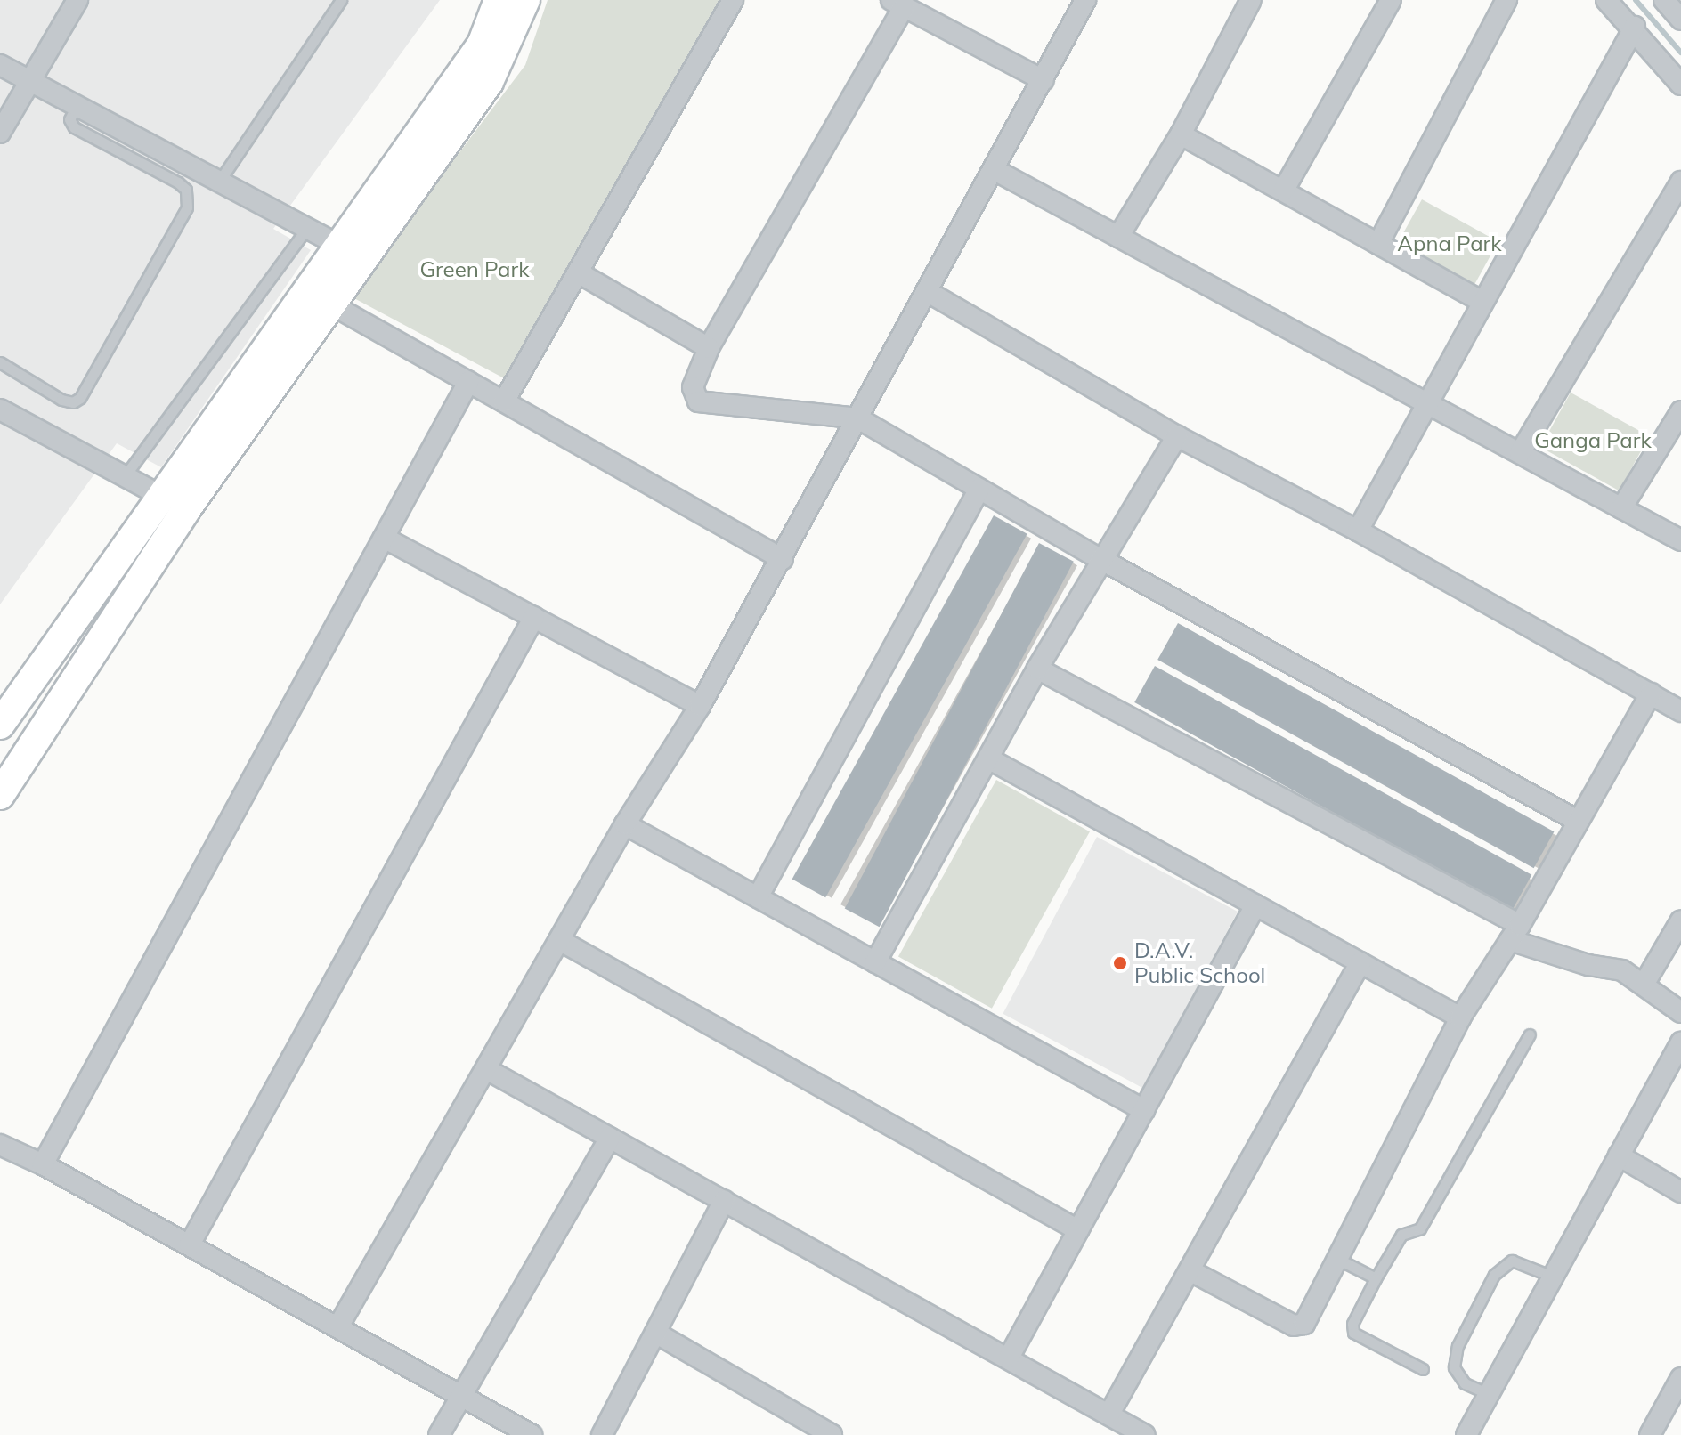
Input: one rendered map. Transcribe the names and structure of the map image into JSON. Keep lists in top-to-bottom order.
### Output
{
  "parks": ["Apna Park", "Green Park", "Ganga Park"],
  "places": ["D.A.V. Public School"]
}
